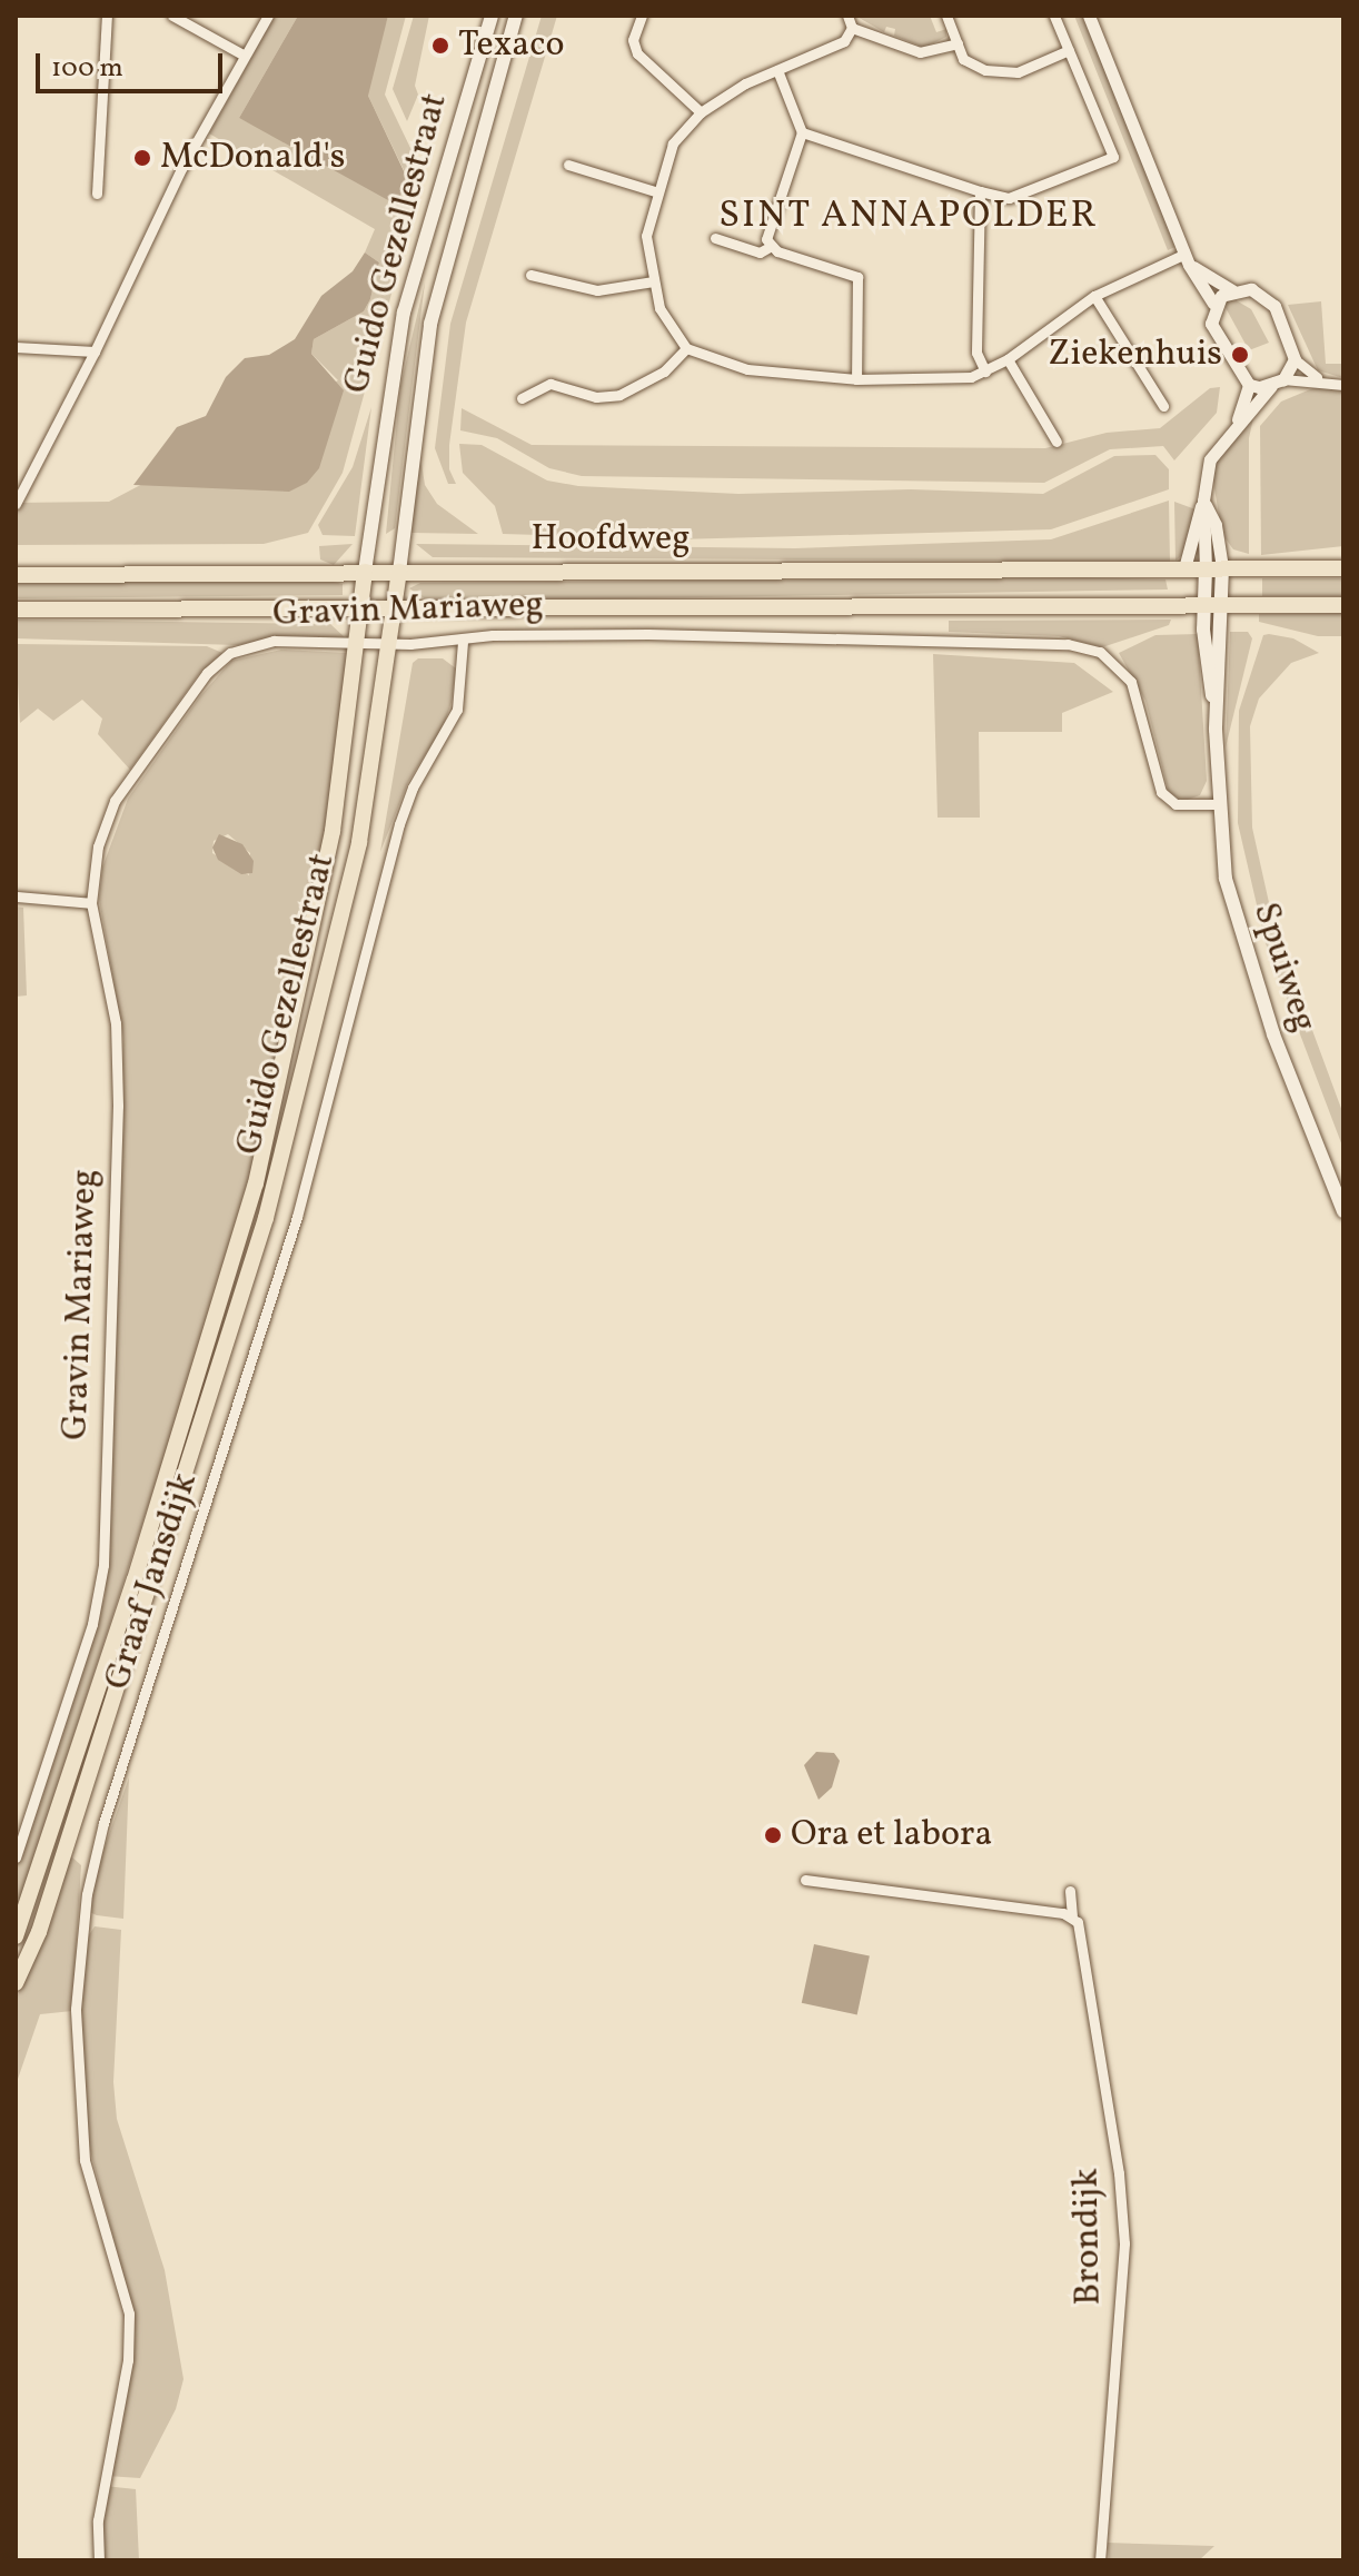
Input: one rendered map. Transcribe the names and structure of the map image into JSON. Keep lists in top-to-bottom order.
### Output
{
  "streets": {
    "main road": ["Guido Gezellestraat", "Hoofdweg", "Spuiweg"],
    "street": ["Gravin Mariaweg", "Graaf Jansdijk", "Brondijk"]
  },
  "crossings": [
    ["Guido Gezellestraat", "Hoofdweg"],
    ["Guido Gezellestraat", "Gravin Mariaweg"],
    ["Hoofdweg", "Spuiweg"],
    ["Gravin Mariaweg", "Spuiweg"],
    ["Gravin Mariaweg", "Graaf Jansdijk"]
  ],
  "districts": ["SINT ANNAPOLDER"],
  "places": [
    "Texaco",
    "McDonald's",
    "Ziekenhuis",
    "Ora et labora"
  ],
  "scale_bar": "100 m"
}
